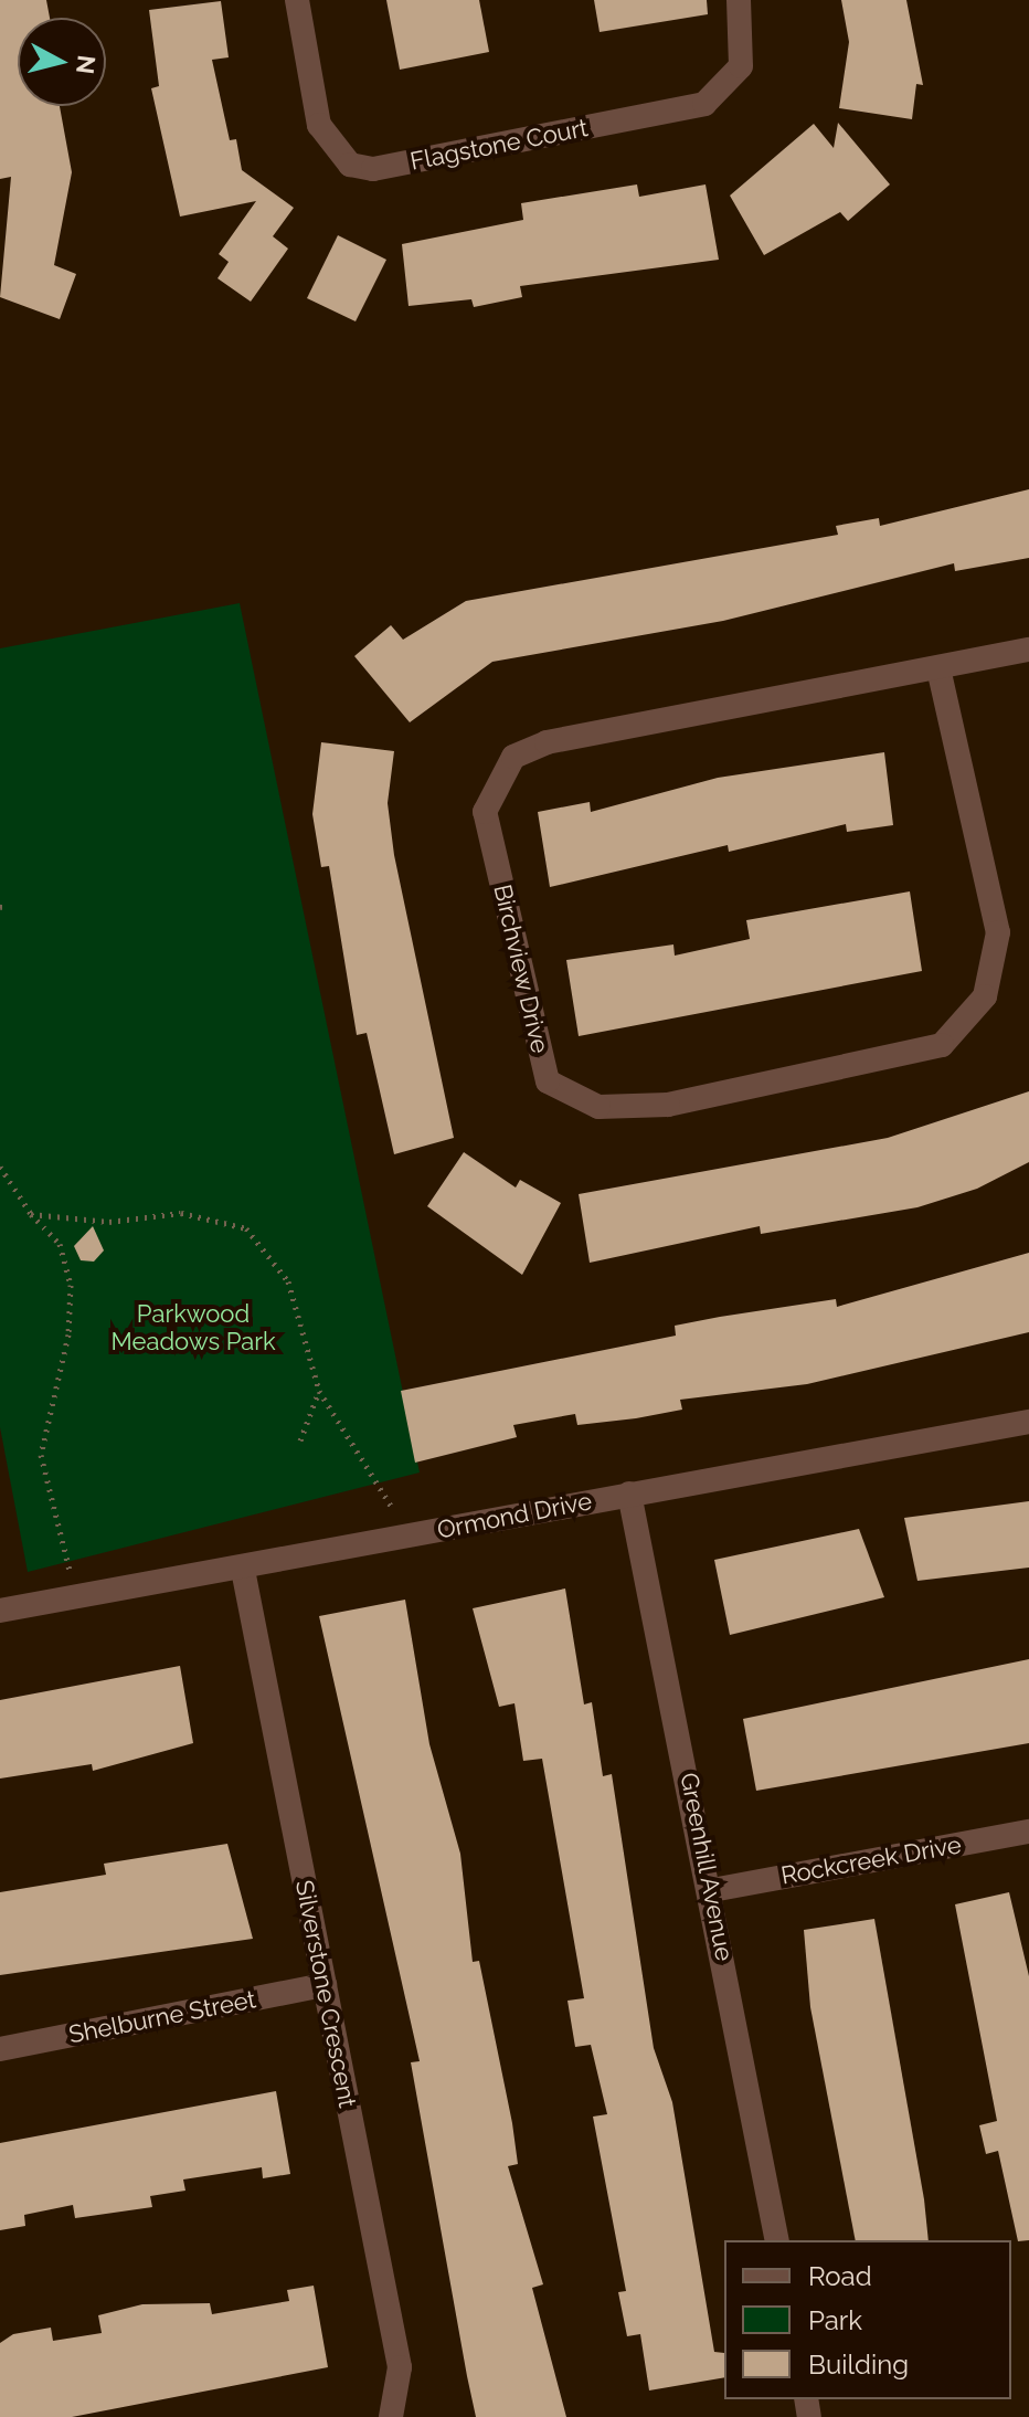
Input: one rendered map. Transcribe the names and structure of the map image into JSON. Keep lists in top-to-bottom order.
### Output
{
  "streets": {
    "street": [
      "Flagstone Court",
      "Birchview Drive",
      "Ormond Drive",
      "Rockcreek Drive",
      "Greenhill Avenue",
      "Silverstone Crescent",
      "Shelburne Street"
    ]
  },
  "crossings": [
    ["Ormond Drive", "Greenhill Avenue"],
    ["Ormond Drive", "Silverstone Crescent"],
    ["Rockcreek Drive", "Greenhill Avenue"],
    ["Silverstone Crescent", "Shelburne Street"]
  ],
  "parks": ["Parkwood Meadows Park"],
  "legend": ["Road", "Park", "Building"],
  "north": "right"
}
